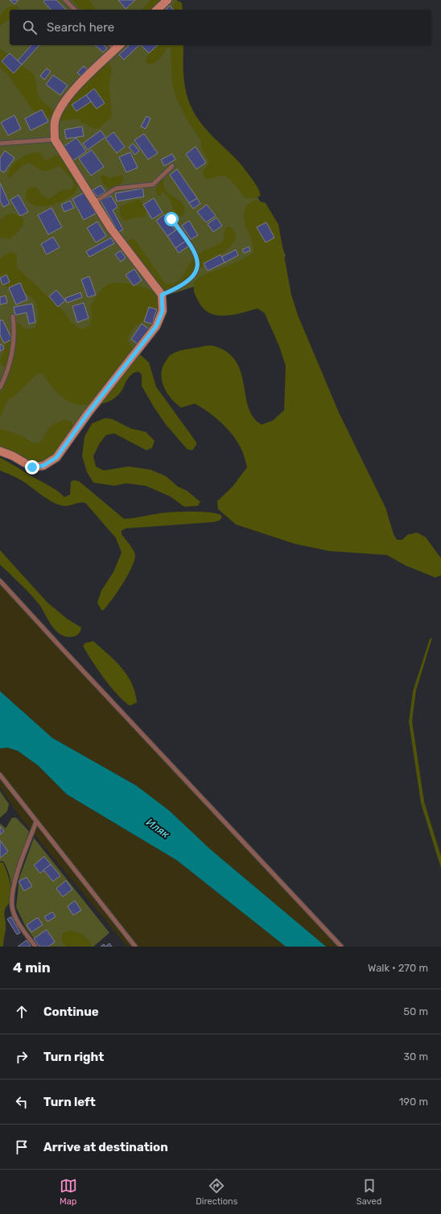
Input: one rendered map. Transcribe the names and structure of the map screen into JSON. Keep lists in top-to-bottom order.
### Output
{
  "water": ["Иляк"],
  "page": {
    "search": "Search here",
    "heading": ["4 min", "Walk · 270 m"],
    "list": [
      ["Continue", "50 m"],
      ["Turn right", "30 m"],
      ["Turn left", "190 m"],
      "Arrive at destination"
    ],
    "nav": ["Map", "Directions", "Saved"]
  }
}
